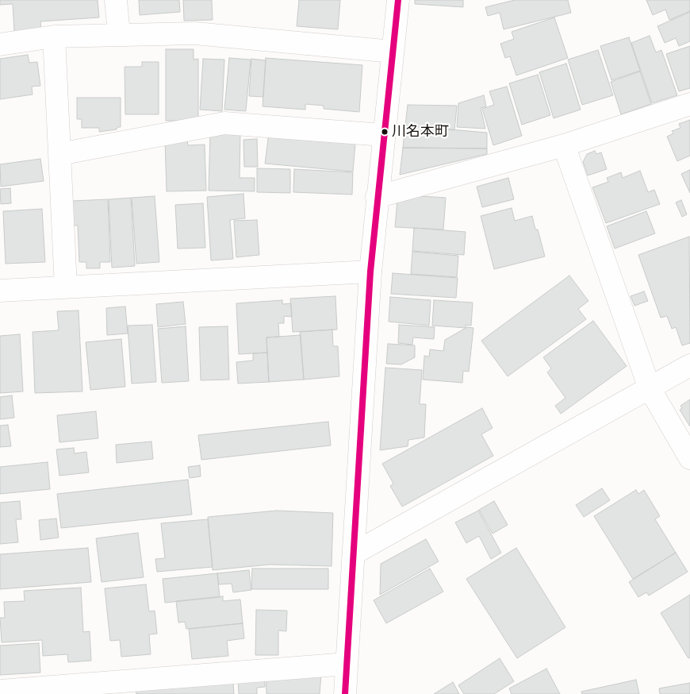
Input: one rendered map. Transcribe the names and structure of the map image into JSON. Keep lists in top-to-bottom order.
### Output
{
  "places": ["川名本町"]
}
